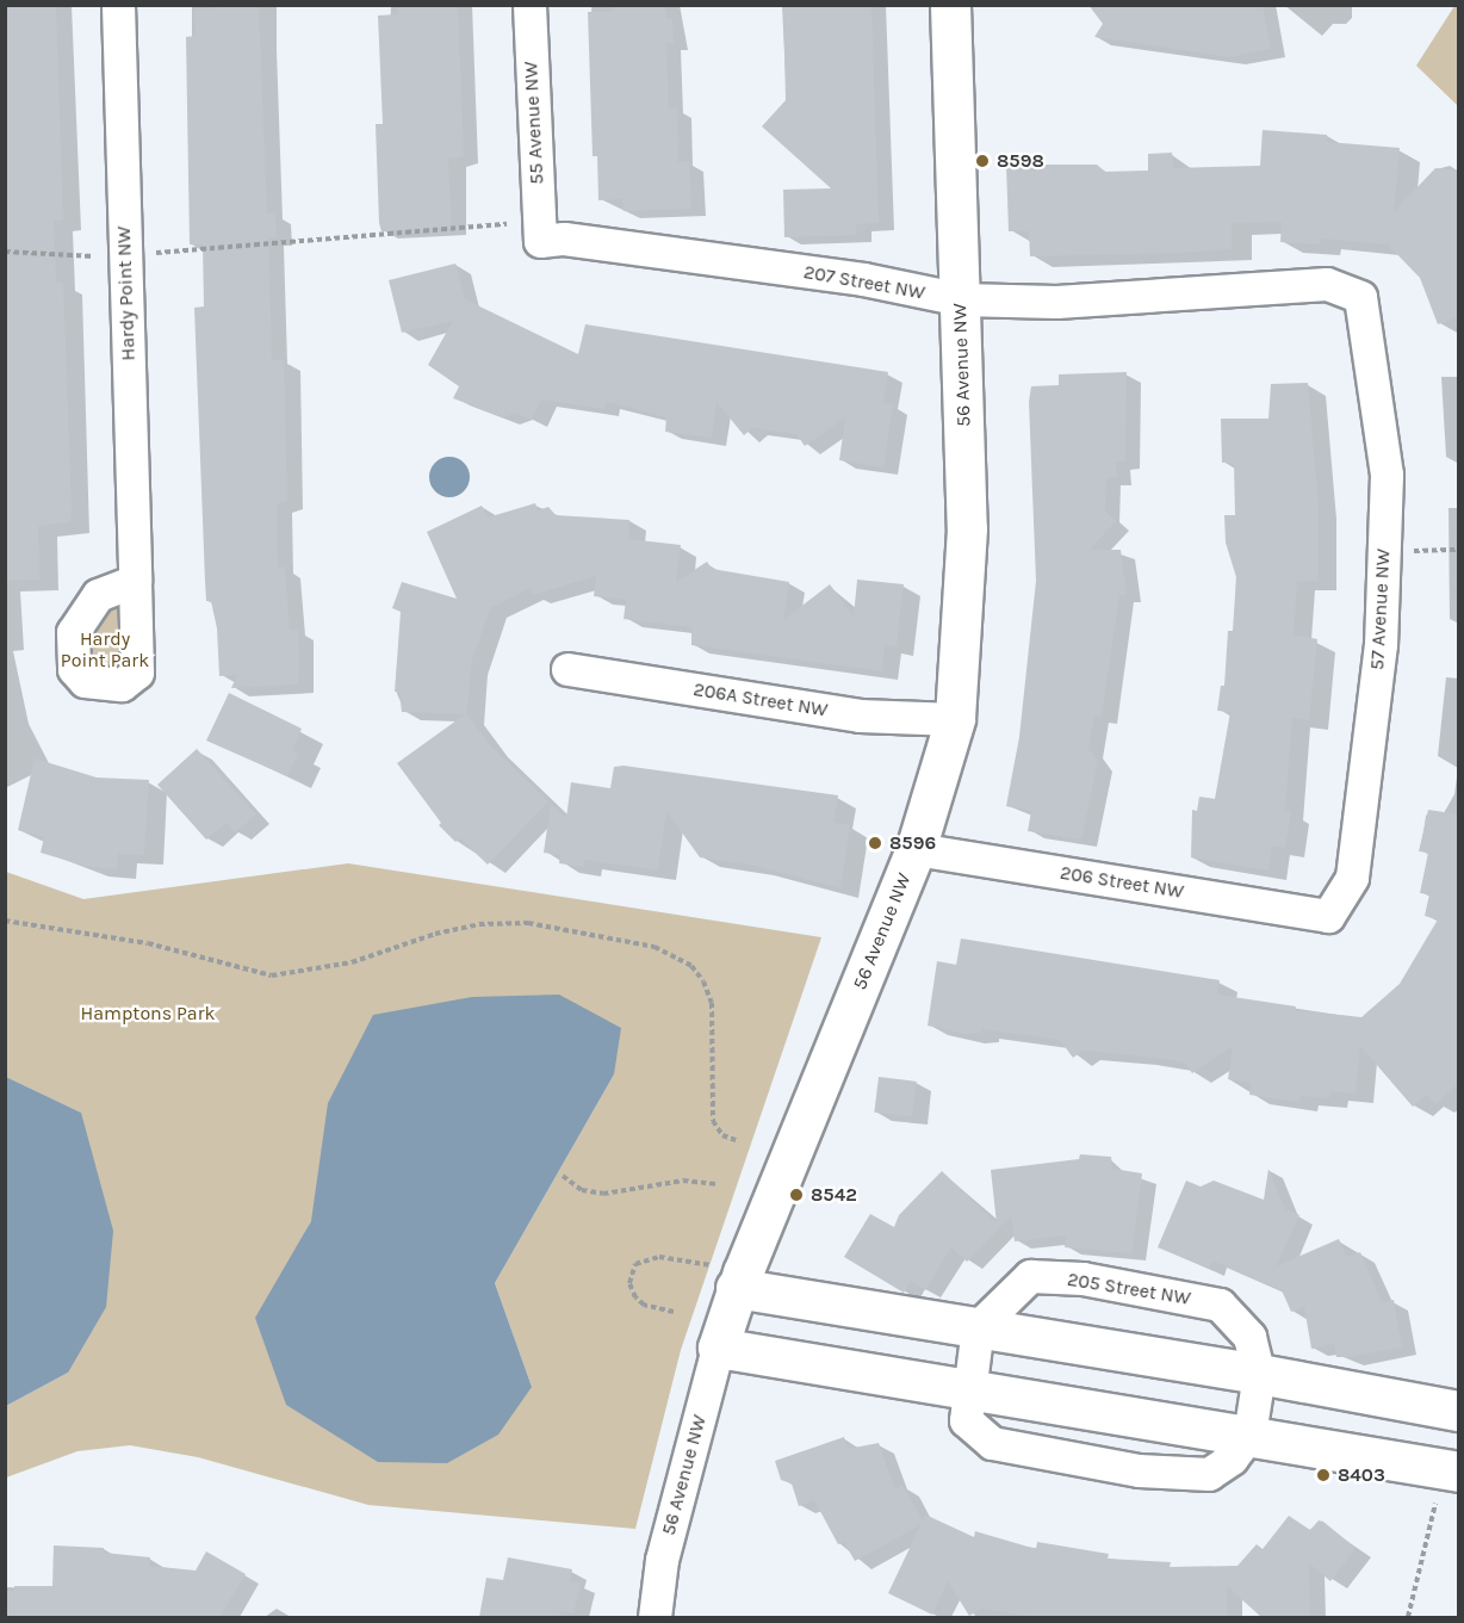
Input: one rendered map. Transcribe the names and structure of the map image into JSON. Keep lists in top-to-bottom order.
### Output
{
  "streets": {
    "street": [
      "55 Avenue NW",
      "207 Street NW",
      "Hardy Point NW",
      "56 Avenue NW",
      "57 Avenue NW",
      "206A Street NW",
      "206 Street NW",
      "205 Street NW"
    ]
  },
  "crossings": [
    ["55 Avenue NW", "207 Street NW"],
    ["207 Street NW", "56 Avenue NW"],
    ["207 Street NW", "57 Avenue NW"],
    ["56 Avenue NW", "206A Street NW"],
    ["56 Avenue NW", "206 Street NW"],
    ["57 Avenue NW", "206 Street NW"]
  ],
  "parks": ["Hardy Point Park", "Hamptons Park"],
  "places": [
    "8598",
    "8596",
    "8542",
    "8403"
  ]
}
